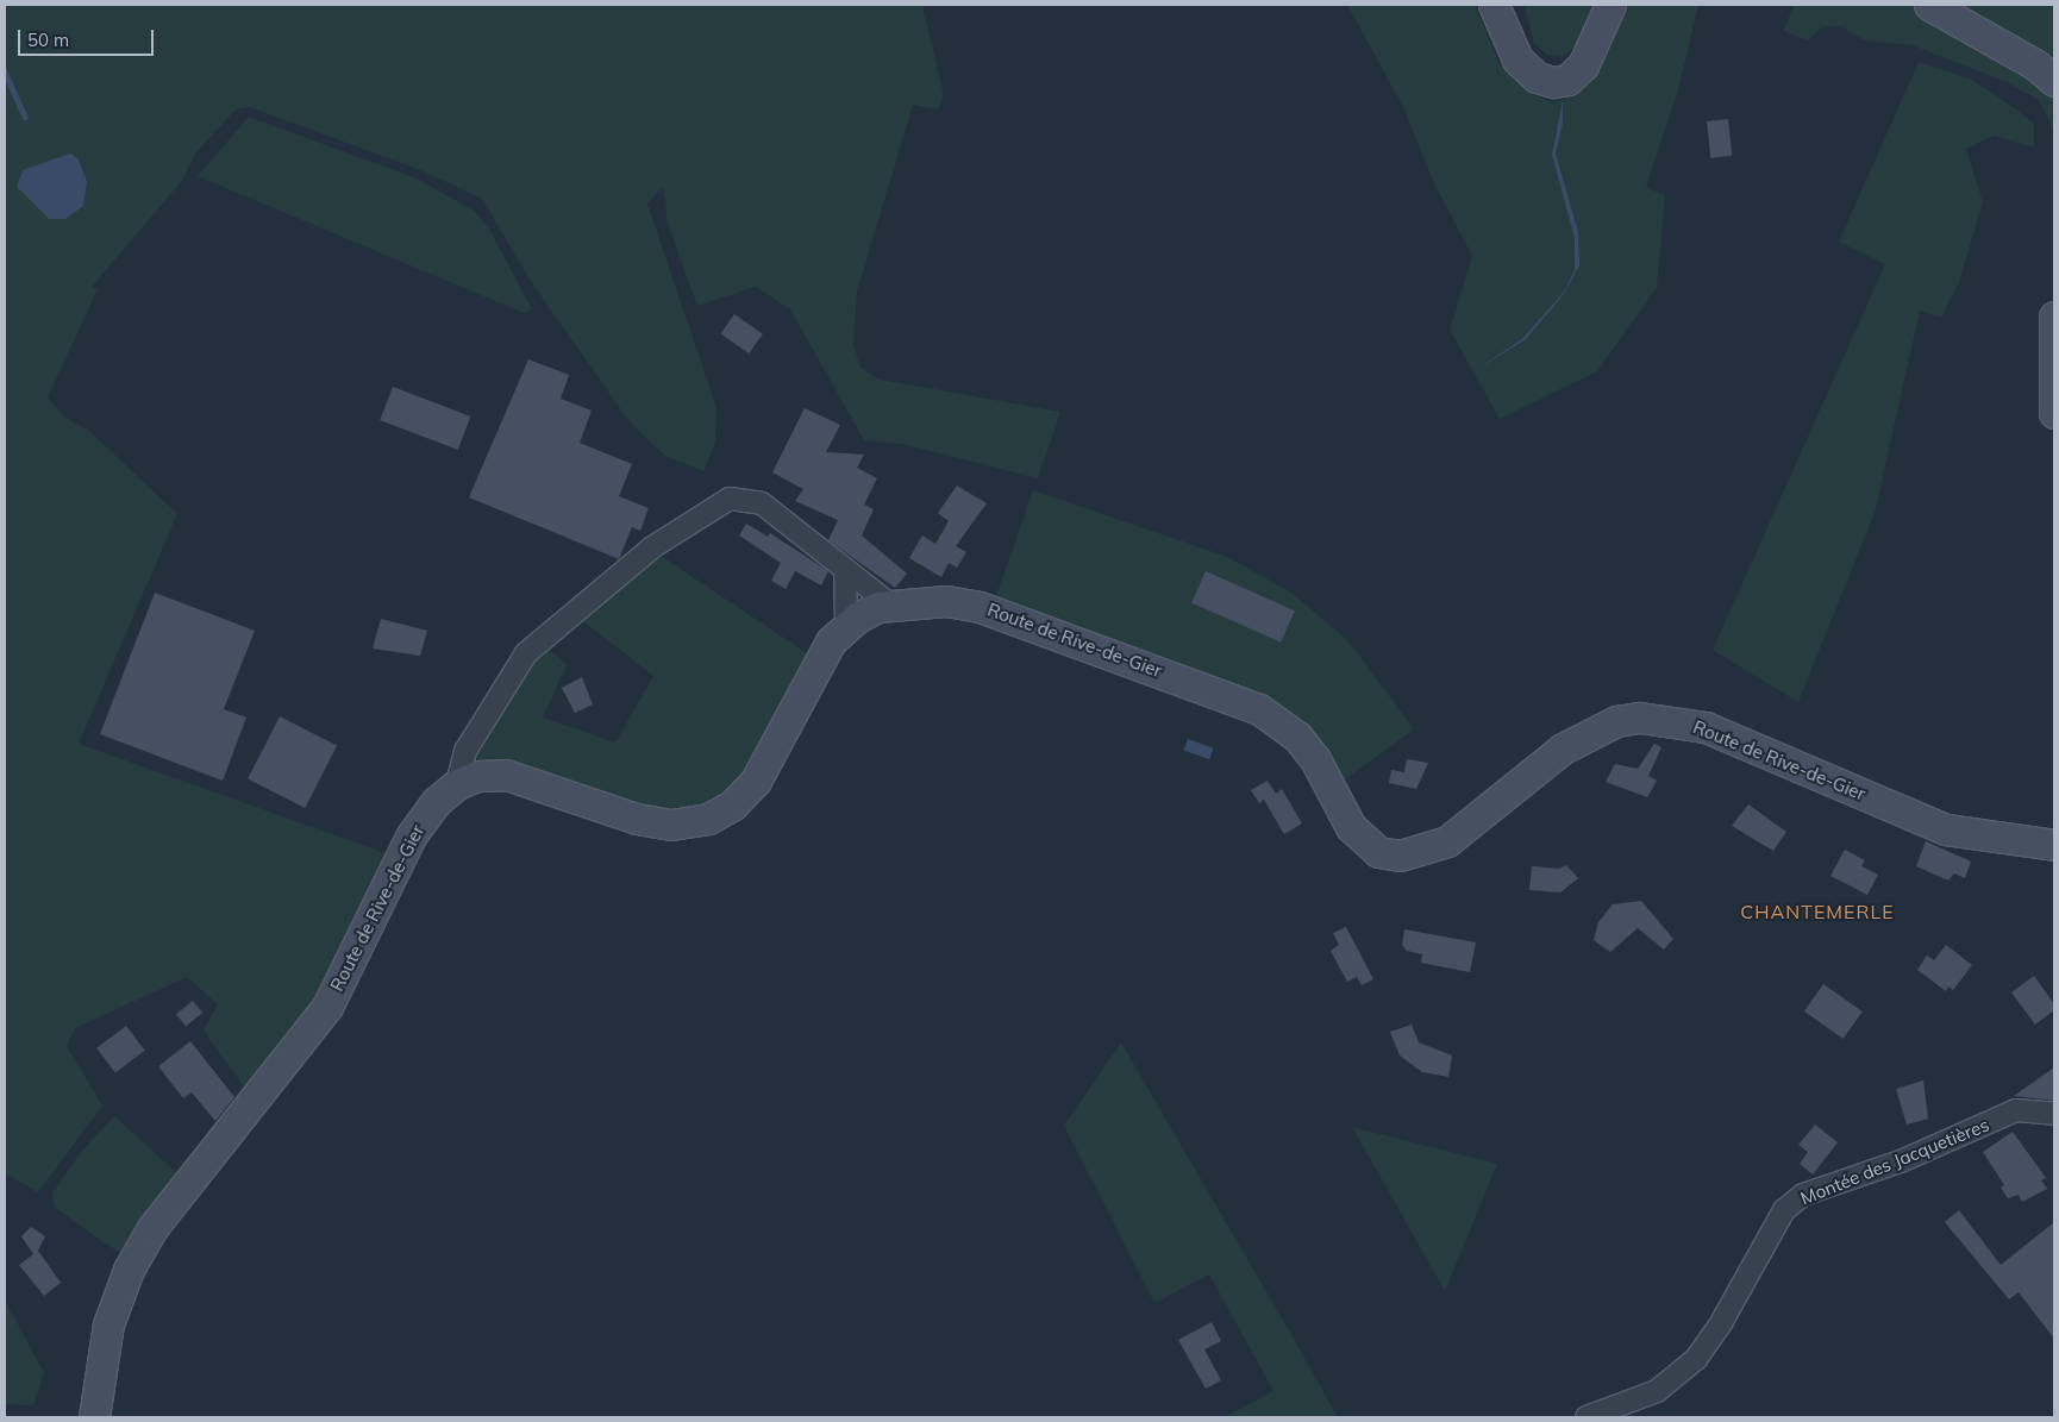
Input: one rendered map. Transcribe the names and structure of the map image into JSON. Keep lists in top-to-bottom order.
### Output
{
  "streets": {
    "main road": ["Route de Rive-de-Gier"],
    "street": ["Montée des Jacquetières"]
  },
  "districts": ["CHANTEMERLE"],
  "scale_bar": "50 m"
}
